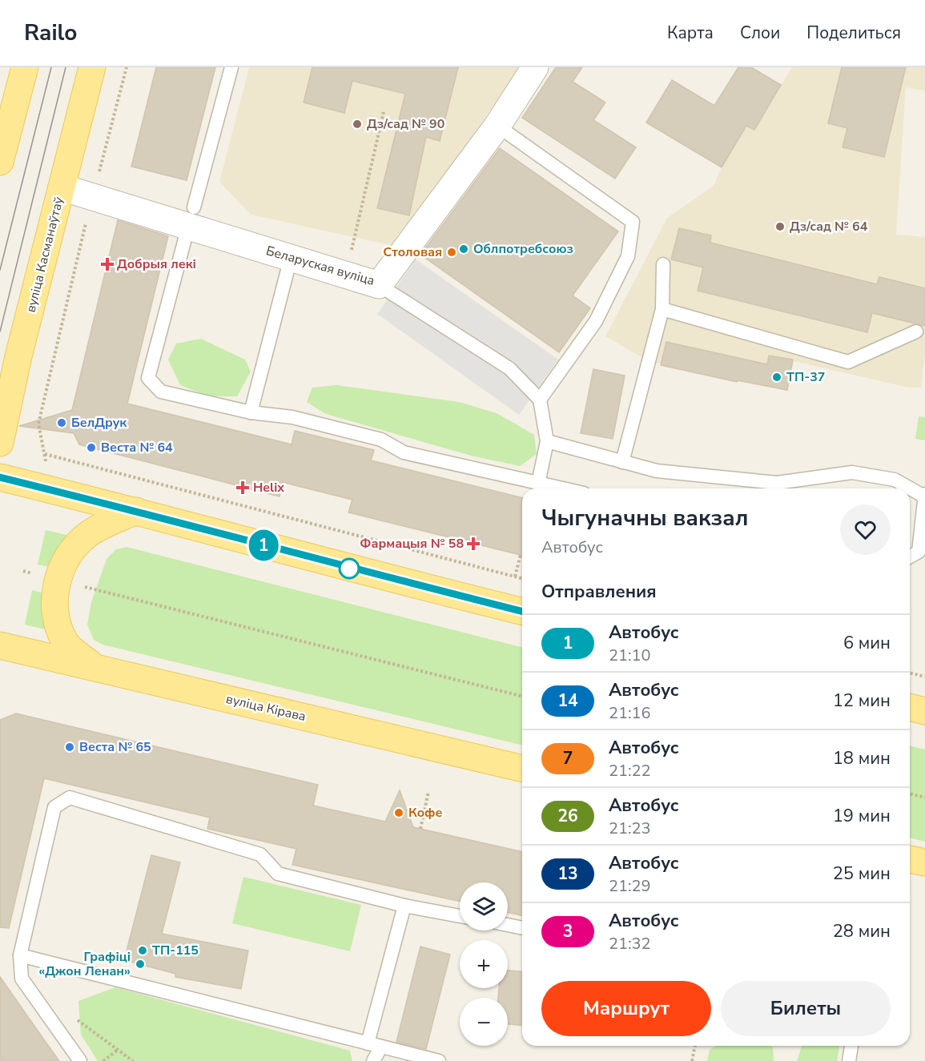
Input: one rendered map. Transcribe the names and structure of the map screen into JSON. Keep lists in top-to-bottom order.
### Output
{
  "streets": {
    "main road": ["вуліца Касманаўтаў", "вуліца Кірава"],
    "street": ["Беларуская вуліца"]
  },
  "crossings": [
    ["вуліца Касманаўтаў", "Беларуская вуліца"]
  ],
  "places": {
    "other": [
      "Дз/сад № 90",
      "Дз/сад № 64",
      "Облпотребсоюз",
      "Столовая",
      "ТП-37",
      "БелДрук",
      "Веста № 64",
      "Веста № 65",
      "Кофе",
      "ТП-115",
      "Графіці «Джон Ленан»"
    ],
    "health": ["Добрыя лекі", "Helix", "Фармацыя № 58"]
  },
  "lines": ["bus line 1"],
  "page": {
    "header": "Railo",
    "nav": ["Карта", "Слои", "Поделиться"],
    "on_map": "1",
    "heading": [
      ["Чыгуначны вакзал", "Автобус"],
      "Отправления"
    ],
    "list": [
      {
        "mark": "1",
        "name": "Автобус",
        "note": "21:10",
        "value": "6 мин"
      },
      {
        "mark": "14",
        "name": "Автобус",
        "note": "21:16",
        "value": "12 мин"
      },
      {
        "mark": "7",
        "name": "Автобус",
        "note": "21:22",
        "value": "18 мин"
      },
      {
        "mark": "26",
        "name": "Автобус",
        "note": "21:23",
        "value": "19 мин"
      },
      {
        "mark": "13",
        "name": "Автобус",
        "note": "21:29",
        "value": "25 мин"
      },
      {
        "mark": "3",
        "name": "Автобус",
        "note": "21:32",
        "value": "28 мин"
      }
    ],
    "map_buttons": ["+", "−"],
    "buttons": ["Маршрут", "Билеты"]
  }
}
